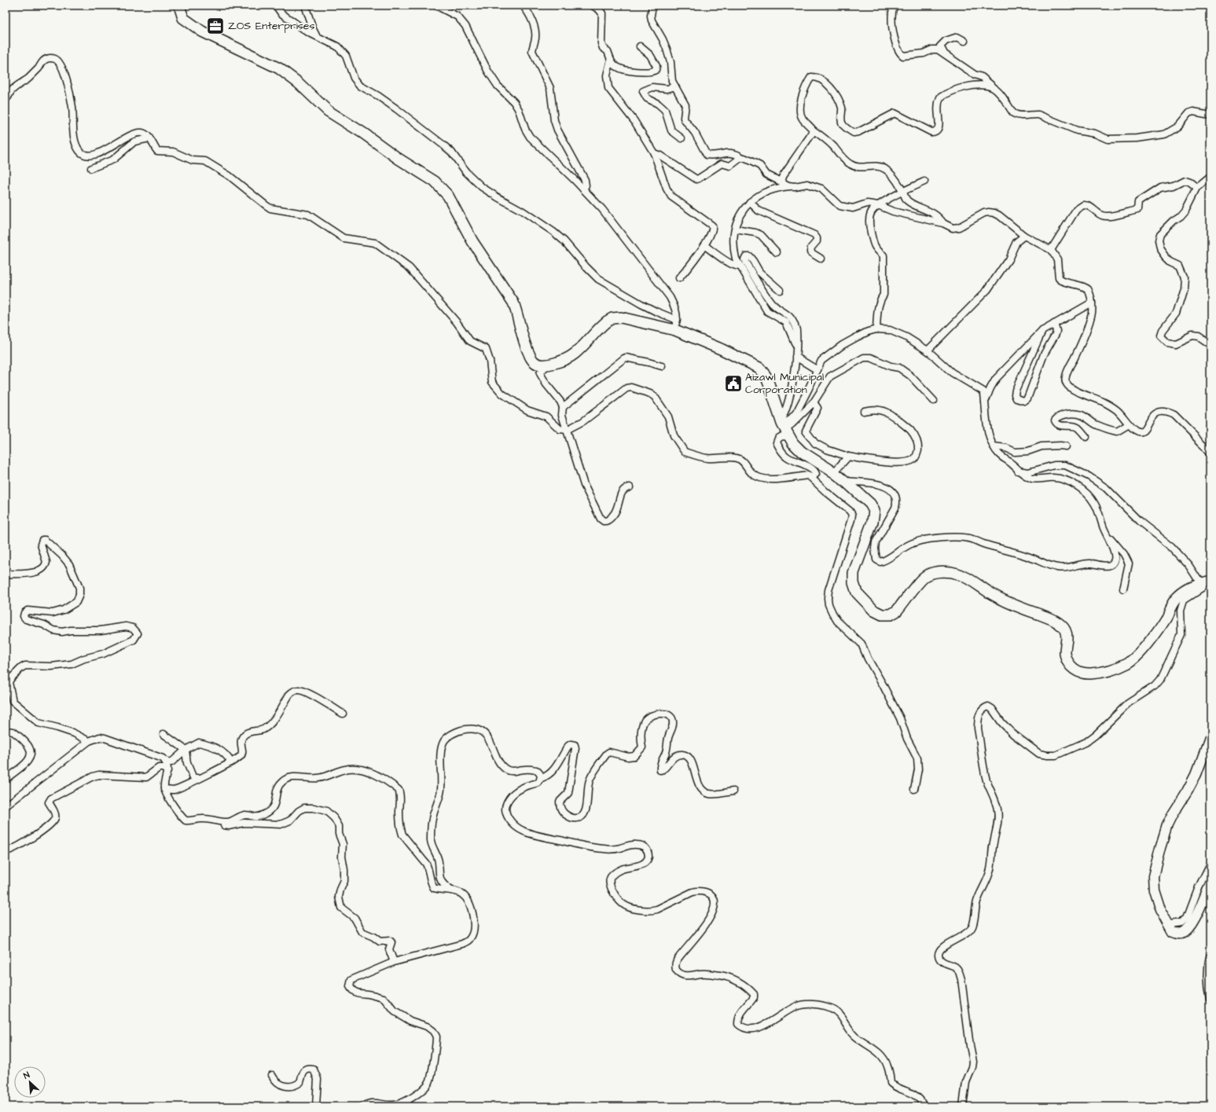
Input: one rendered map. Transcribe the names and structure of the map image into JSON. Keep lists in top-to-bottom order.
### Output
{
  "places": {
    "office": ["ZOS Enterprises"],
    "public building": ["Aizawl Municipal Corporation"]
  },
  "north": "top left"
}
